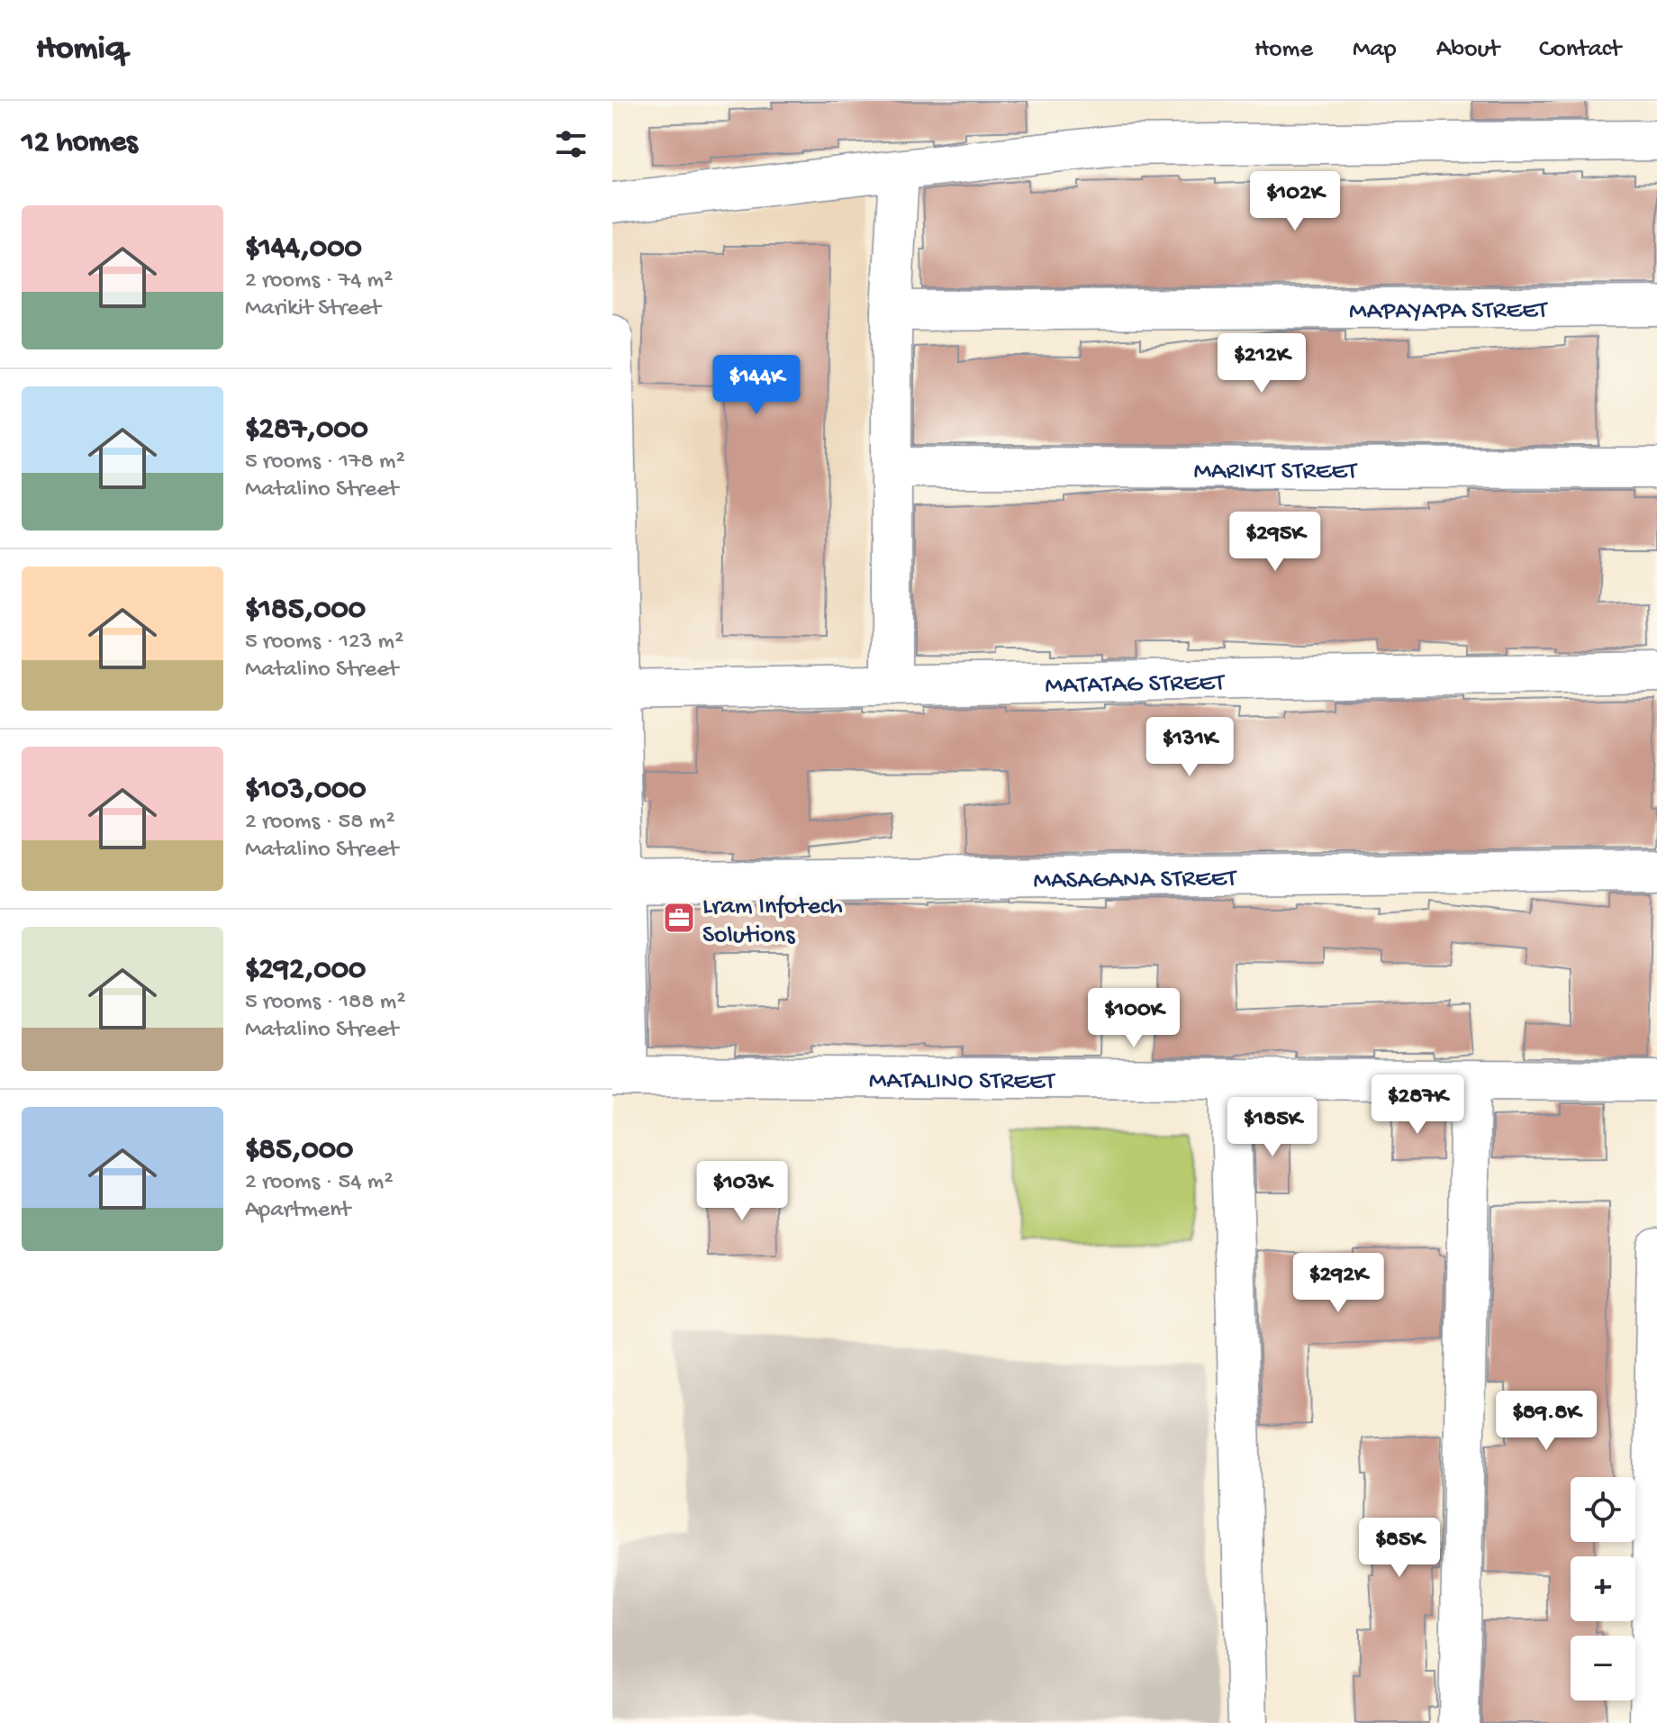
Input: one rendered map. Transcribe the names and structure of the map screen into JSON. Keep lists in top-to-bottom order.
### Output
{
  "streets": {
    "street": [
      "MAPAYAPA STREET",
      "MARIKIT STREET",
      "MATATAG STREET",
      "MASAGANA STREET",
      "MATALINO STREET"
    ]
  },
  "places": {
    "office": ["Lram Infotech Solutions"]
  },
  "page": {
    "header": "Homiq",
    "nav": [
      "Home",
      "Map",
      "About",
      "Contact"
    ],
    "heading": "12 homes",
    "price": [
      "$102K",
      "$212K",
      "$144K",
      "$295K",
      "$131K",
      "$100K",
      "$287K",
      "$185K",
      "$103K",
      "$292K",
      "$89.8K",
      "$85K"
    ],
    "list": [
      {
        "name": "$144,000",
        "note": "2 rooms · 74 m² · Marikit Street"
      },
      {
        "name": "$287,000",
        "note": "5 rooms · 178 m² · Matalino Street"
      },
      {
        "name": "$185,000",
        "note": "5 rooms · 123 m² · Matalino Street"
      },
      {
        "name": "$103,000",
        "note": "2 rooms · 58 m² · Matalino Street"
      },
      {
        "name": "$292,000",
        "note": "5 rooms · 188 m² · Matalino Street"
      },
      {
        "name": "$85,000",
        "note": "2 rooms · 54 m² · Apartment"
      }
    ],
    "map_buttons": ["+", "−"]
  }
}
